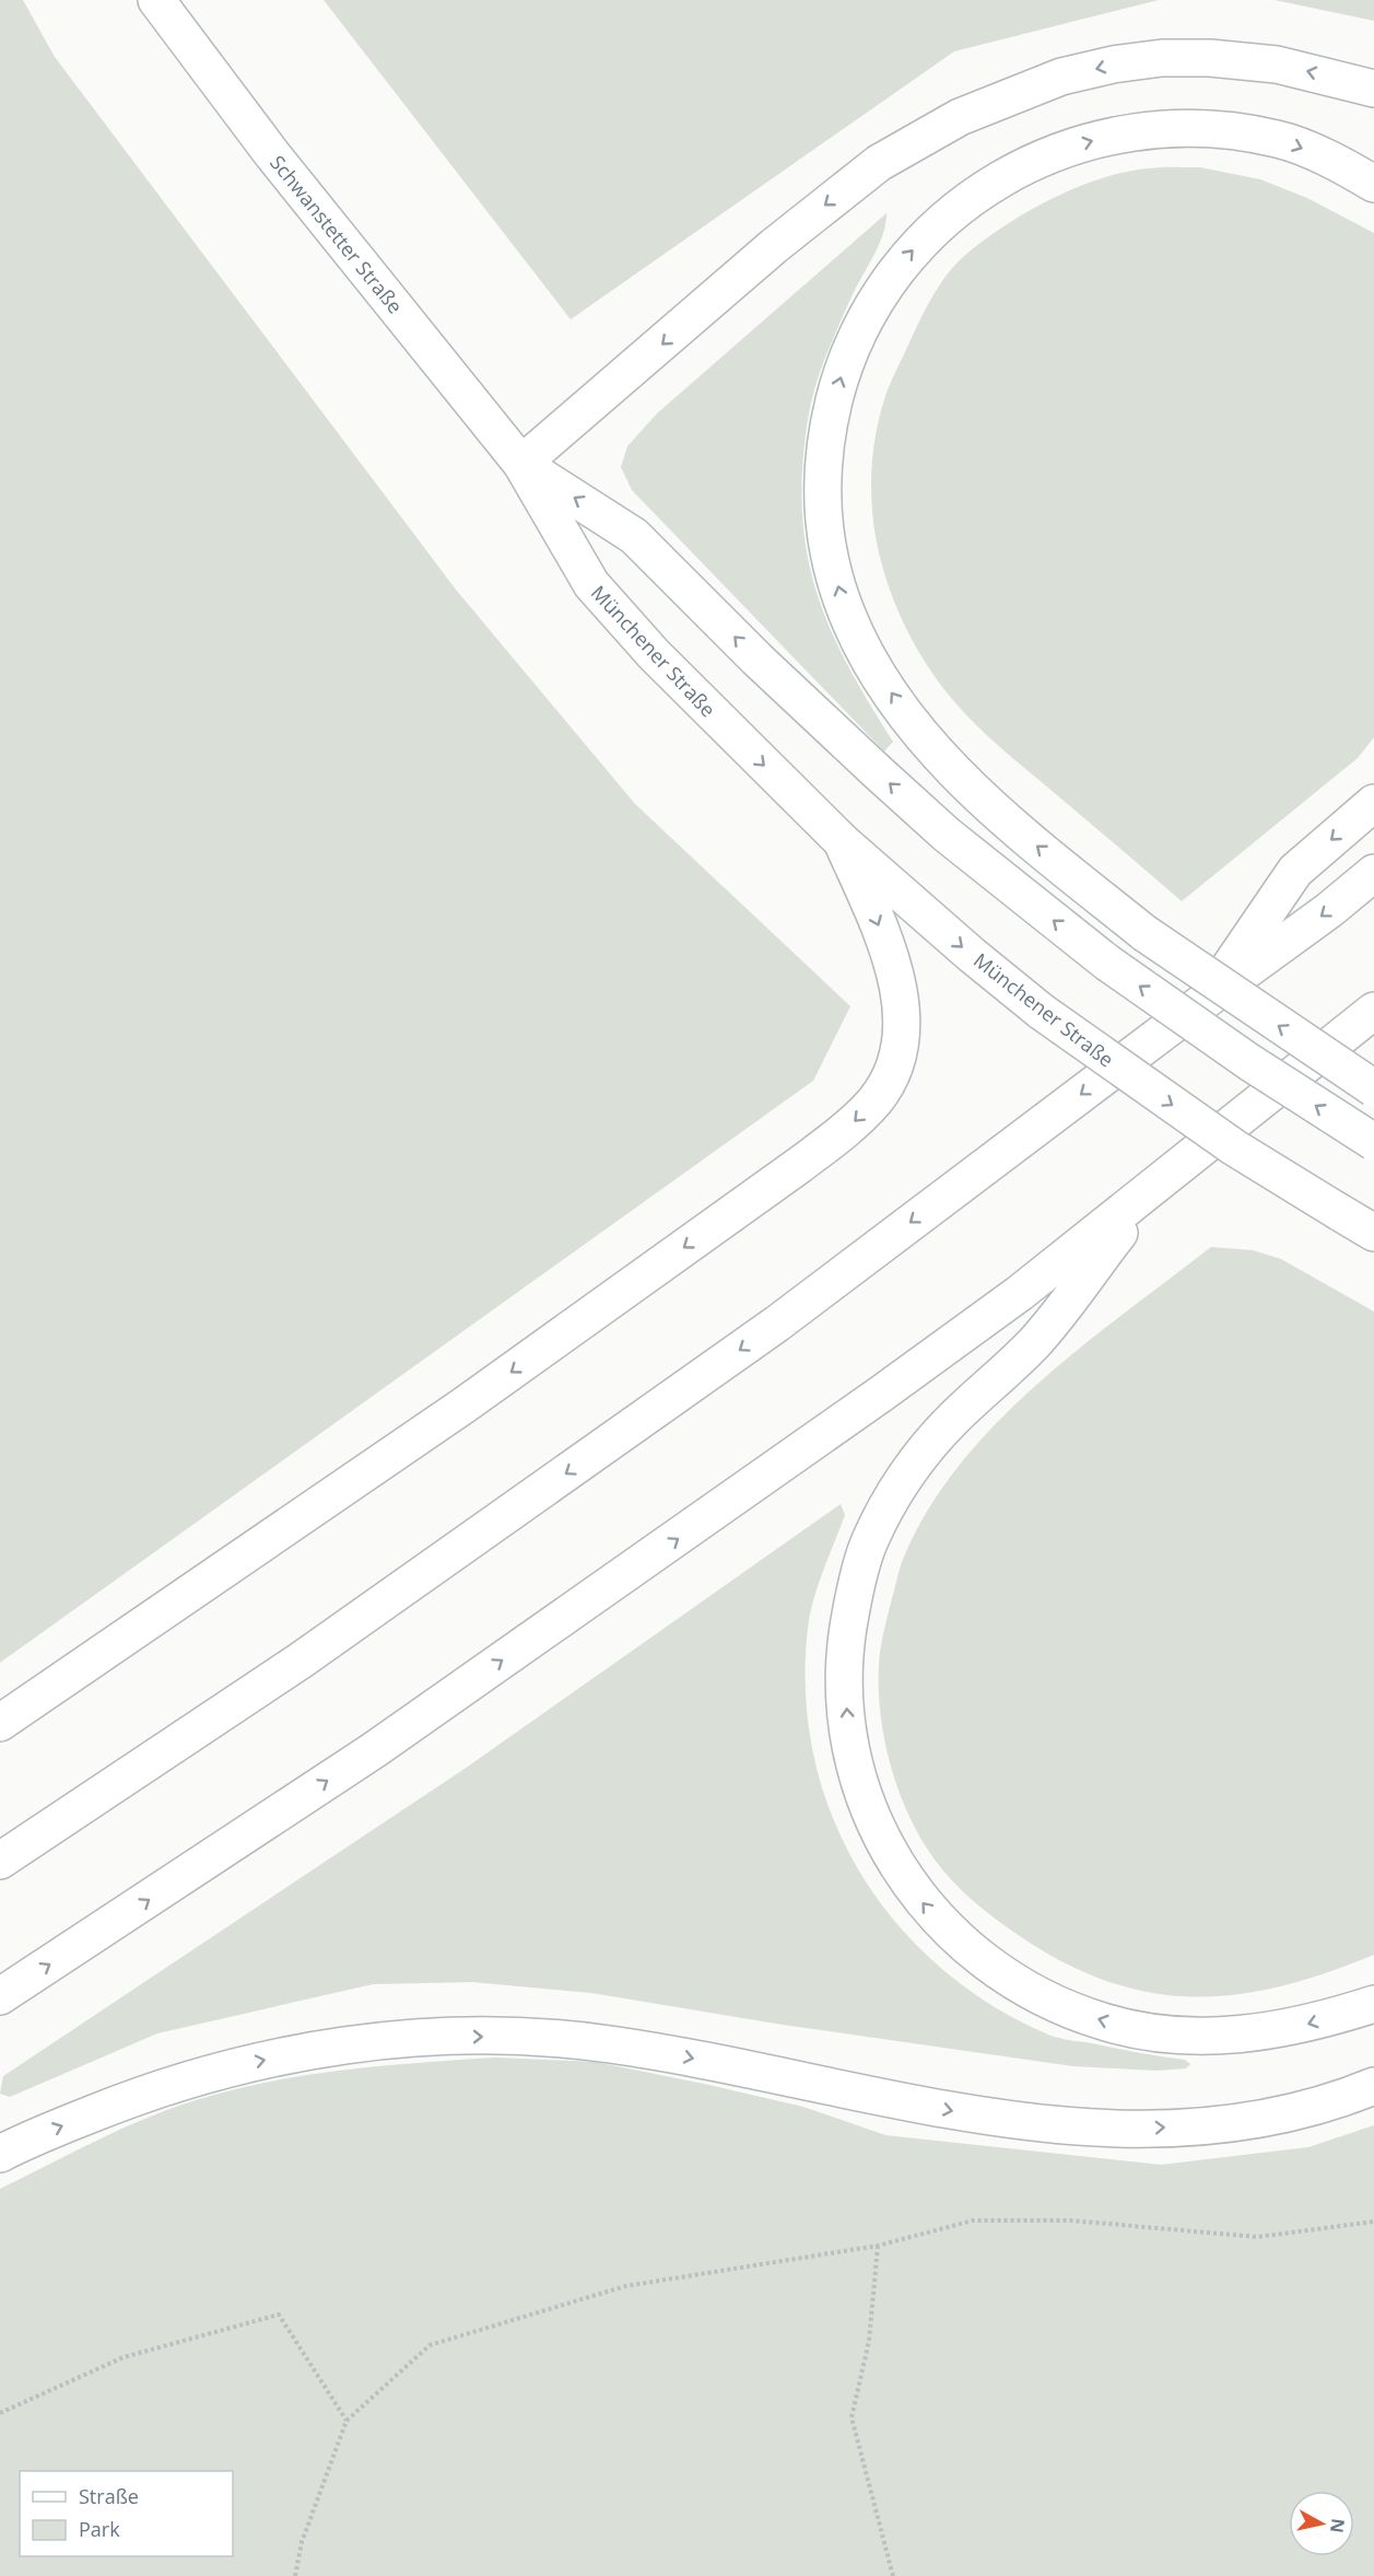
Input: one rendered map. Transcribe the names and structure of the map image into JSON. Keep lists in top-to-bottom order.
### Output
{
  "streets": {
    "main road": ["Schwanstetter Straße", "Münchener Straße"]
  },
  "crossings": [
    ["Schwanstetter Straße", "Münchener Straße"]
  ],
  "legend": ["Straße", "Park"],
  "north": "right"
}
